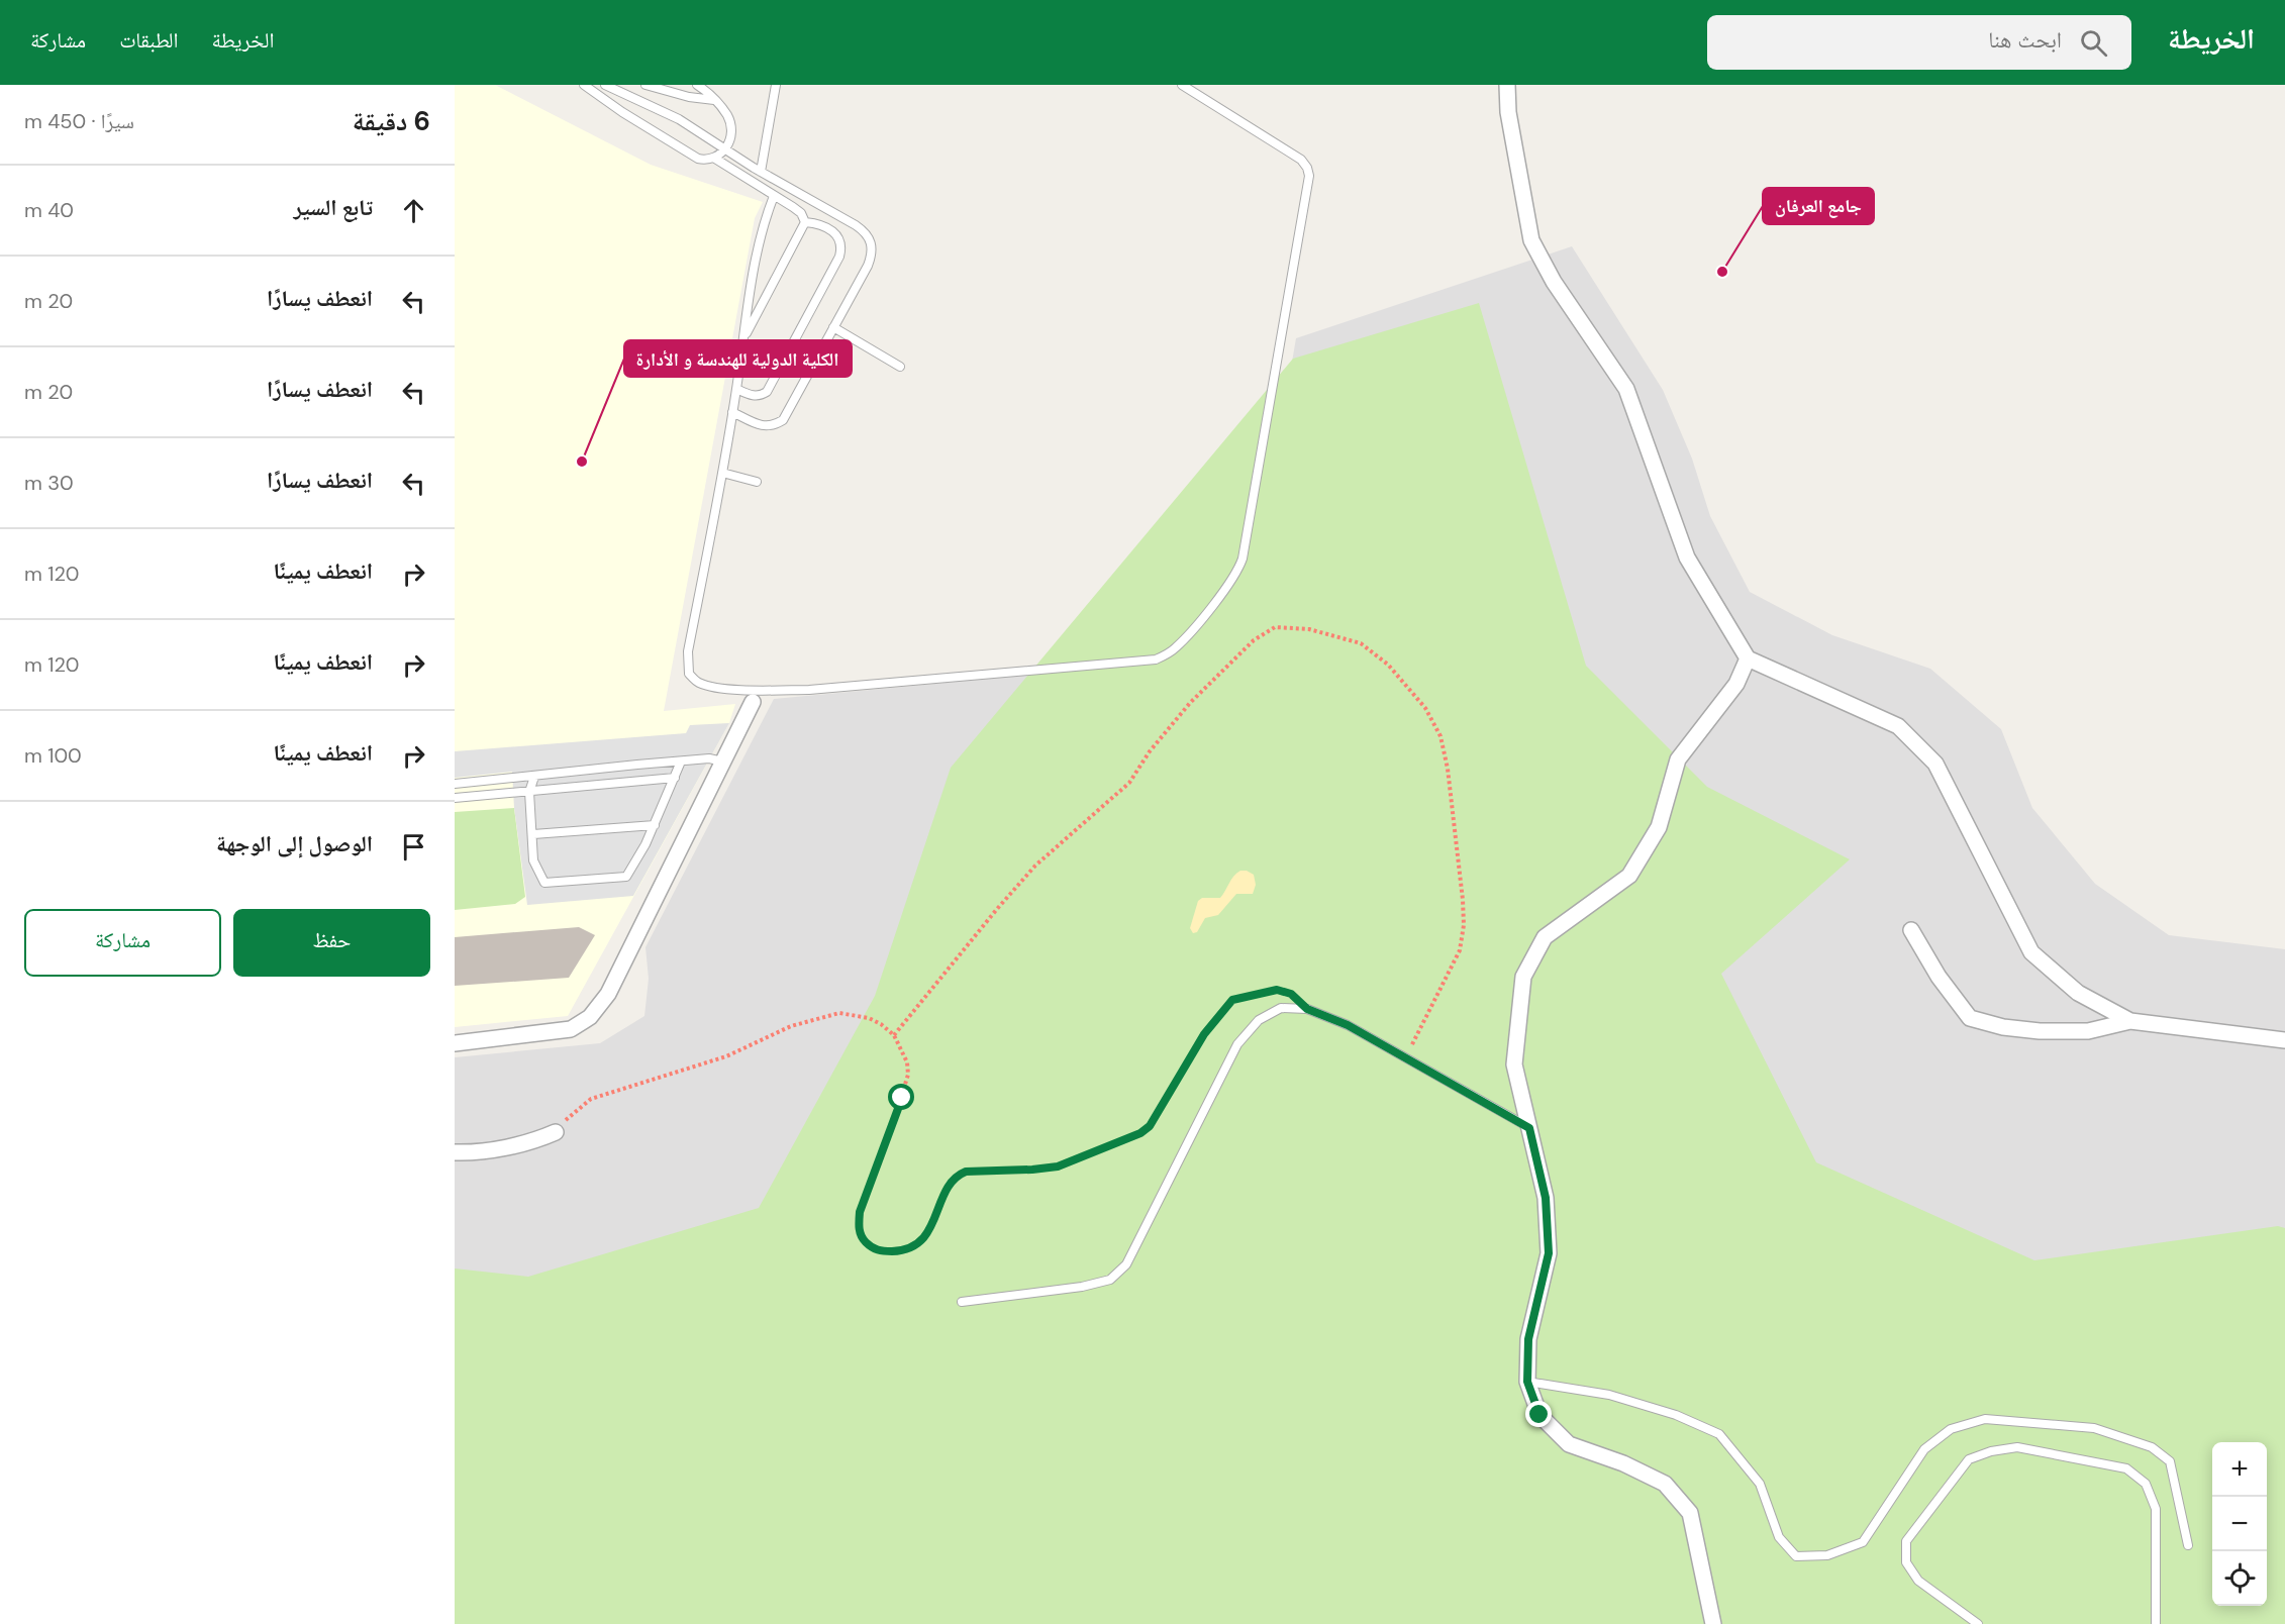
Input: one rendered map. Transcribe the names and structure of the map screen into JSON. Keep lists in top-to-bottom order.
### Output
{
  "places": ["جامع العرفان", "الكلية الدولية للهندسة و الأدارة"],
  "page": {
    "header": "الخريطة",
    "search": "ابحث هنا",
    "nav": ["الخريطة", "الطبقات", "مشاركة"],
    "heading": ["6 دقيقة", "سيرًا · 450 m"],
    "list": [
      ["تابع السير", "40 m"],
      ["انعطف يسارًا", "20 m"],
      ["انعطف يسارًا", "20 m"],
      ["انعطف يسارًا", "30 m"],
      ["انعطف يمينًا", "120 m"],
      ["انعطف يمينًا", "120 m"],
      ["انعطف يمينًا", "100 m"],
      "الوصول إلى الوجهة"
    ],
    "buttons": ["حفظ", "مشاركة"],
    "map_buttons": ["+", "−"]
  }
}
